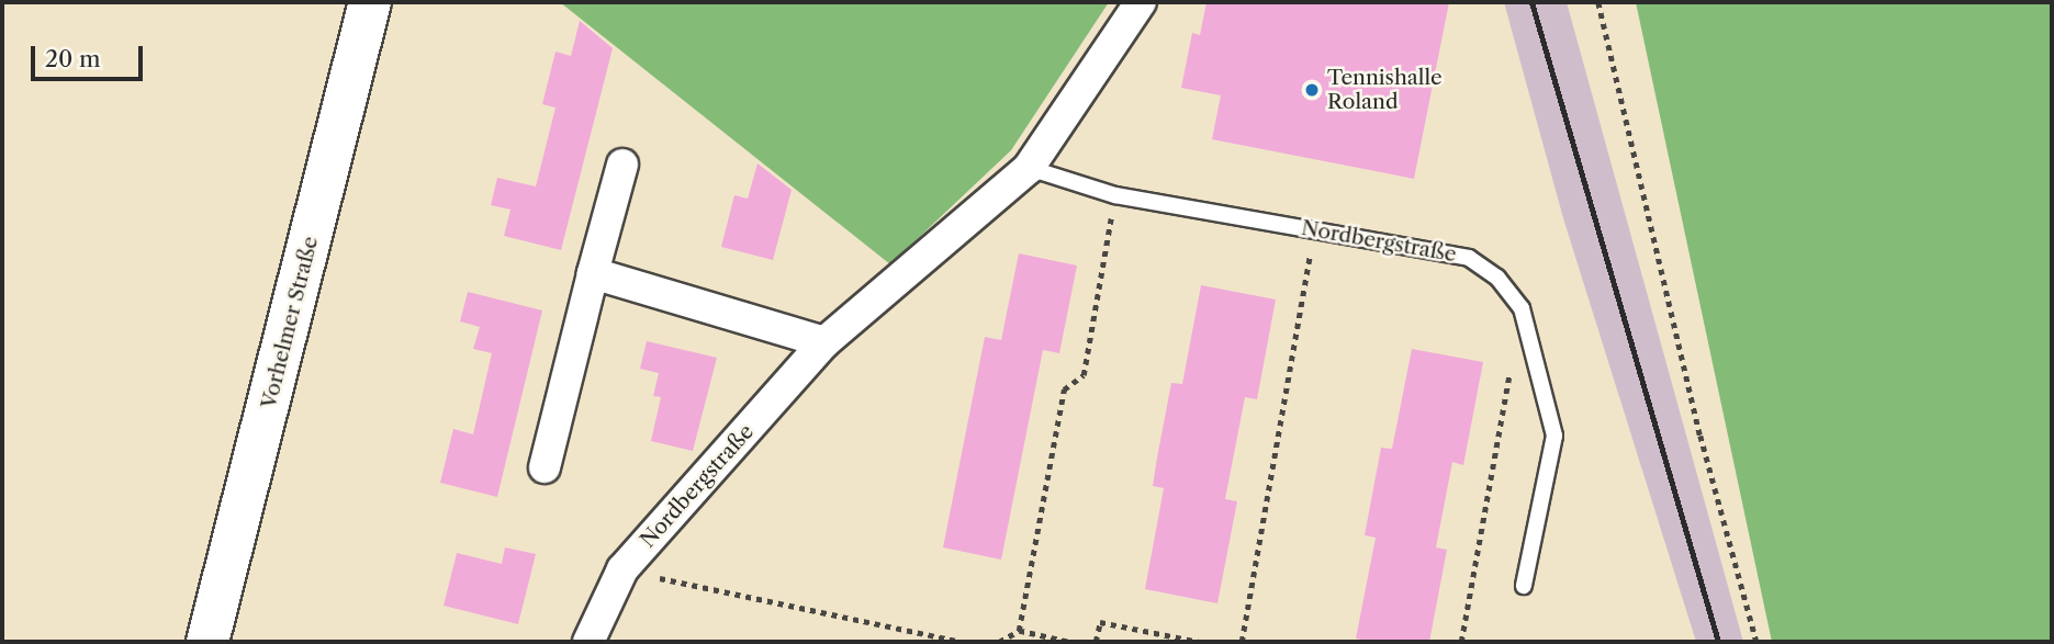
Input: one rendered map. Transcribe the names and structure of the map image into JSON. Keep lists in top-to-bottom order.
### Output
{
  "streets": {
    "main road": ["Vorhelmer Straße"],
    "street": ["Nordbergstraße"]
  },
  "places": ["Tennishalle Roland"],
  "scale_bar": "20 m"
}
